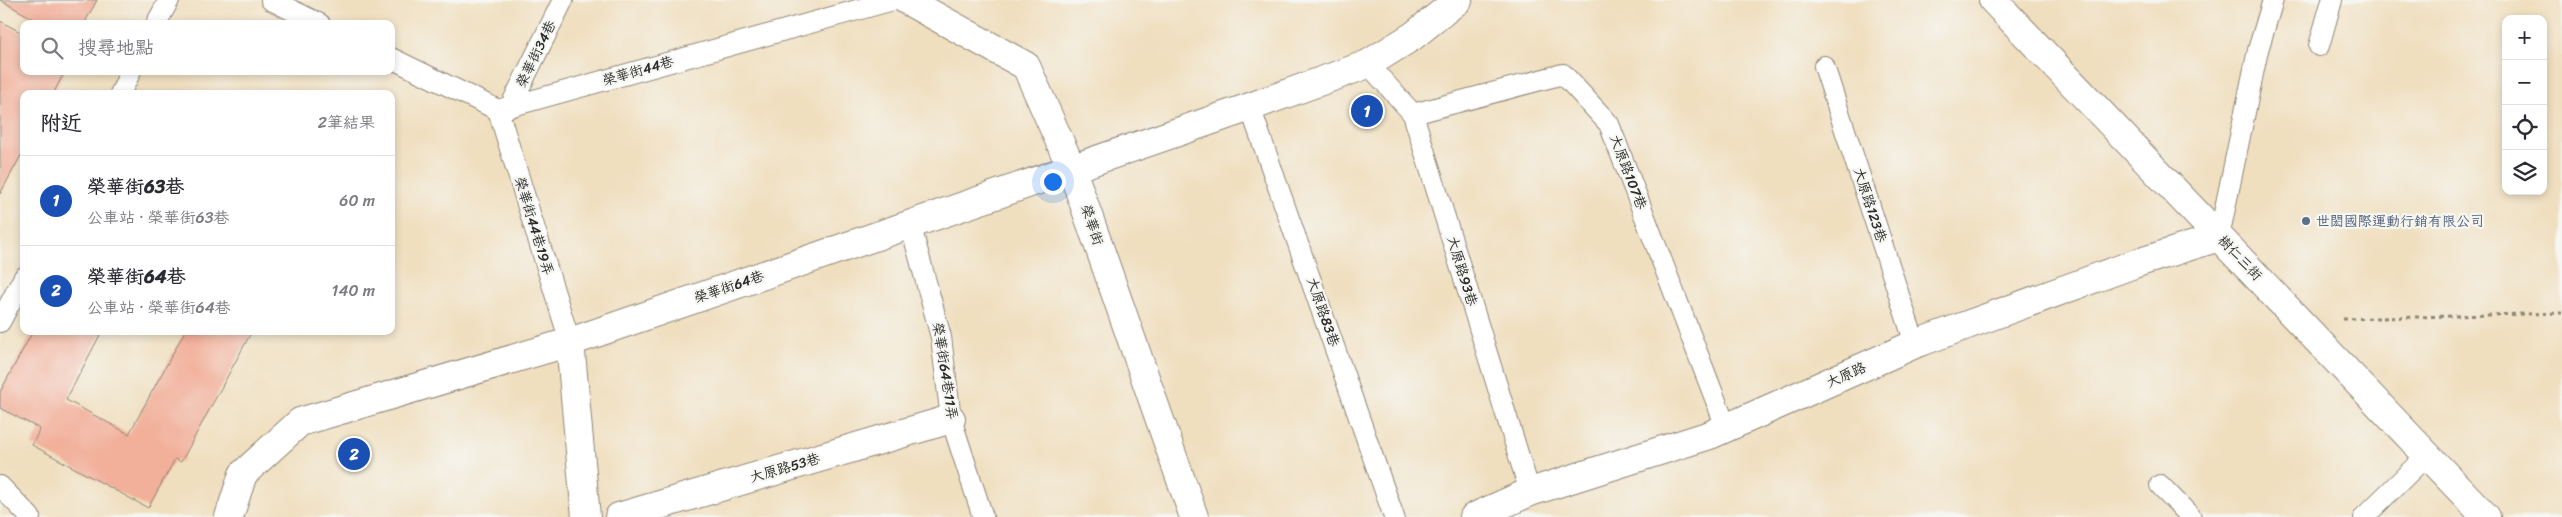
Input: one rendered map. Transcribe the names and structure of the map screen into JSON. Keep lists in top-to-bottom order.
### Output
{
  "streets": {
    "street": [
      "榮華街",
      "樹仁三街",
      "榮華街64巷",
      "大原路",
      "大原路53巷"
    ],
    "lane": [
      "榮華街34巷",
      "榮華街44巷",
      "大原路107巷",
      "大原路123巷",
      "榮華街44巷19弄",
      "大原路93巷",
      "大原路83巷",
      "榮華街64巷11弄"
    ]
  },
  "crossings": [
    ["榮華街34巷", "榮華街44巷"],
    ["榮華街34巷", "榮華街44巷19弄"],
    ["榮華街44巷", "榮華街44巷19弄"],
    ["大原路107巷", "大原路93巷"],
    ["大原路107巷", "大原路"],
    ["大原路123巷", "大原路"],
    ["榮華街", "榮華街64巷"],
    ["榮華街44巷19弄", "榮華街64巷"],
    ["樹仁三街", "大原路"],
    ["大原路93巷", "榮華街64巷"],
    ["大原路93巷", "大原路"],
    ["榮華街64巷", "大原路83巷"],
    ["榮華街64巷", "榮華街64巷11弄"],
    ["榮華街64巷11弄", "大原路53巷"]
  ],
  "places": ["世閎國際運動行銷有限公司"],
  "page": {
    "map_buttons": ["+", "−"],
    "search": "搜尋地點",
    "heading": ["附近", "2筆結果"],
    "pins": ["1", "2"],
    "list": [
      {
        "mark": "1",
        "name": "榮華街63巷",
        "note": "公車站 · 榮華街63巷",
        "value": "60 m"
      },
      {
        "mark": "2",
        "name": "榮華街64巷",
        "note": "公車站 · 榮華街64巷",
        "value": "140 m"
      }
    ]
  }
}
